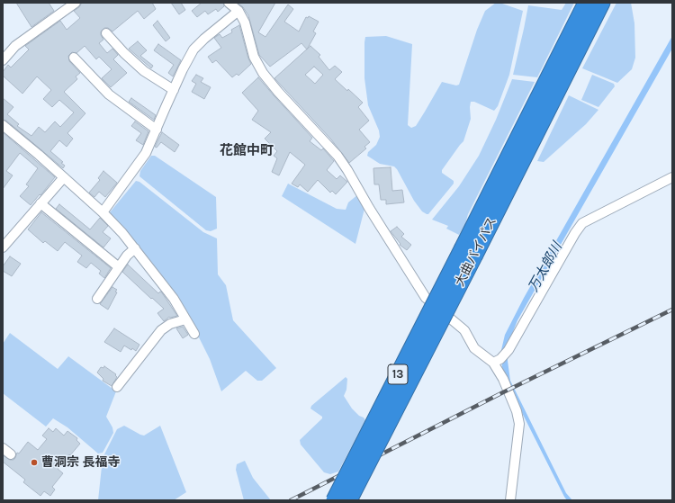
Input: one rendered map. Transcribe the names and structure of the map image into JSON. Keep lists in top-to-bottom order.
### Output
{
  "streets": {
    "highway": ["大曲バイパス", "13"]
  },
  "districts": ["花館中町"],
  "water": ["万太郎川"],
  "places": ["曹洞宗 長福寺"]
}
